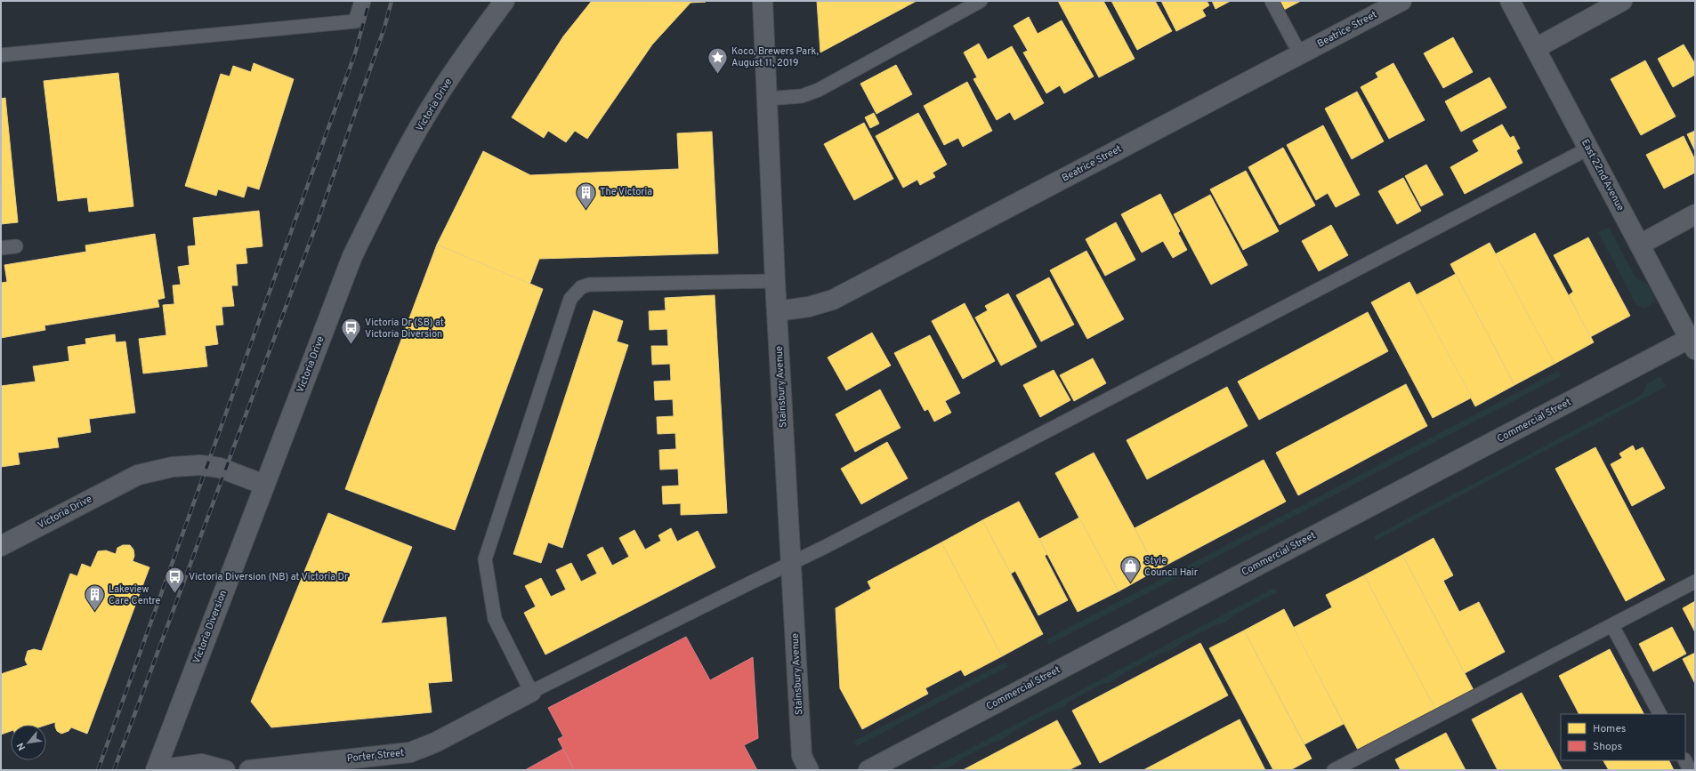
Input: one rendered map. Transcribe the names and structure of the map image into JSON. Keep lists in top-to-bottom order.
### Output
{
  "streets": {
    "street": [
      "Beatrice Street",
      "Victoria Drive",
      "East 22nd Avenue",
      "Stainsbury Avenue",
      "Commercial Street",
      "Victoria Diversion",
      "Porter Street"
    ]
  },
  "crossings": [
    ["Beatrice Street", "Stainsbury Avenue"],
    ["Victoria Drive", "Victoria Diversion"],
    ["East 22nd Avenue", "Commercial Street"]
  ],
  "places": {
    "place": ["Koco, Brewers Park, August 11, 2019"],
    "building": ["The Victoria", "Lakeview Care Centre"],
    "bus stop": ["Victoria Dr (SB) at Victoria Diversion", "Victoria Diversion (NB) at Victoria Dr"],
    "shop": ["Style Council Hair"]
  },
  "legend": ["Homes", "Shops"],
  "north": "bottom left"
}
